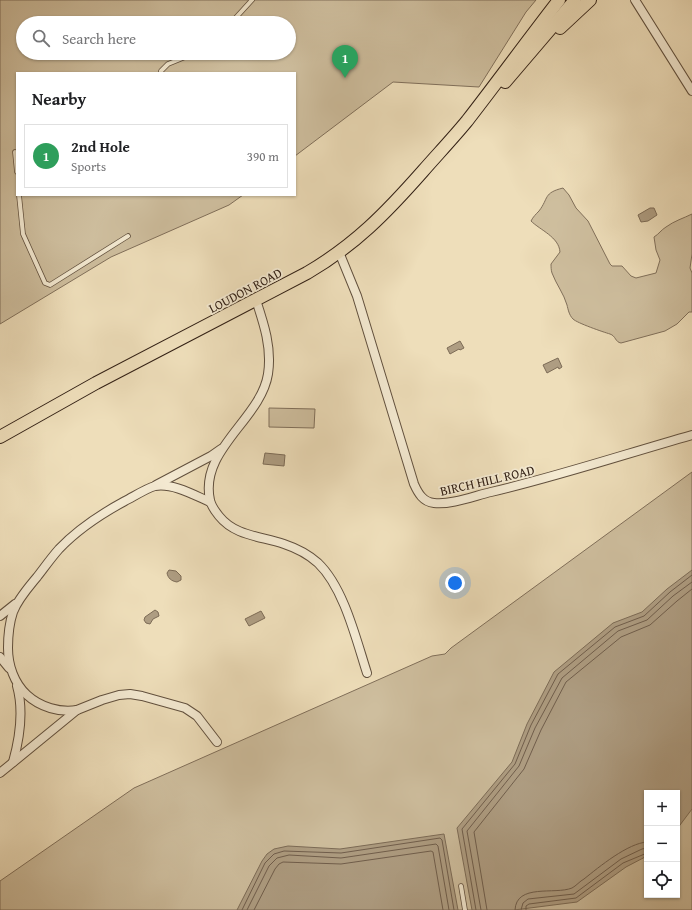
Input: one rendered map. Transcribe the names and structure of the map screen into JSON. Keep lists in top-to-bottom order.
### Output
{
  "streets": {
    "main road": ["LOUDON ROAD"],
    "street": ["BIRCH HILL ROAD"]
  },
  "crossings": [
    ["LOUDON ROAD", "BIRCH HILL ROAD"]
  ],
  "page": {
    "search": "Search here",
    "pins": "1",
    "heading": "Nearby",
    "list": [
      {
        "mark": "1",
        "name": "2nd Hole",
        "note": "Sports",
        "value": "390 m"
      }
    ],
    "map_buttons": ["+", "−"]
  }
}
